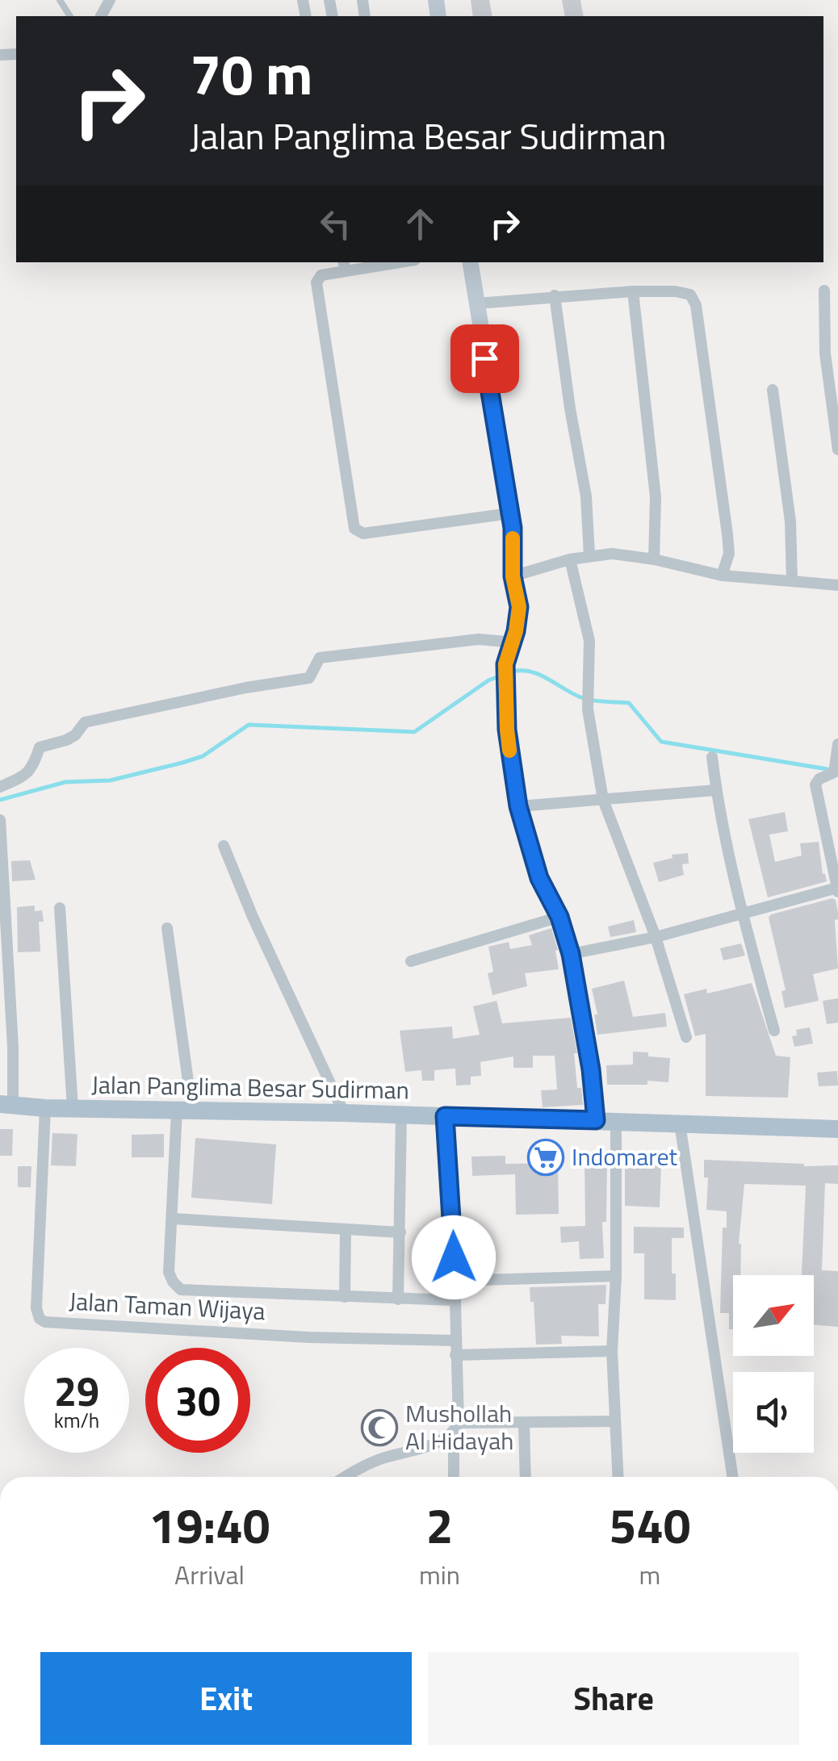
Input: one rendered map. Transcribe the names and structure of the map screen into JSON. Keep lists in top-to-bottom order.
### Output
{
  "streets": {
    "main road": ["Jalan Panglima Besar Sudirman"],
    "street": ["Jalan Taman Wijaya"]
  },
  "crossings": [
    ["Jalan Panglima Besar Sudirman", "Jalan Taman Wijaya"]
  ],
  "places": {
    "supermarket": ["Indomaret"],
    "mosque": ["Mushollah Al Hidayah"]
  },
  "north": "top right",
  "page": {
    "turn": ["70 m", "Jalan Panglima Besar Sudirman"],
    "speed": "29 km/h",
    "limit": "30",
    "eta": [
      "19:40",
      "Arrival",
      "2",
      "min",
      "540",
      "m"
    ],
    "buttons": ["Exit", "Share"]
  }
}
